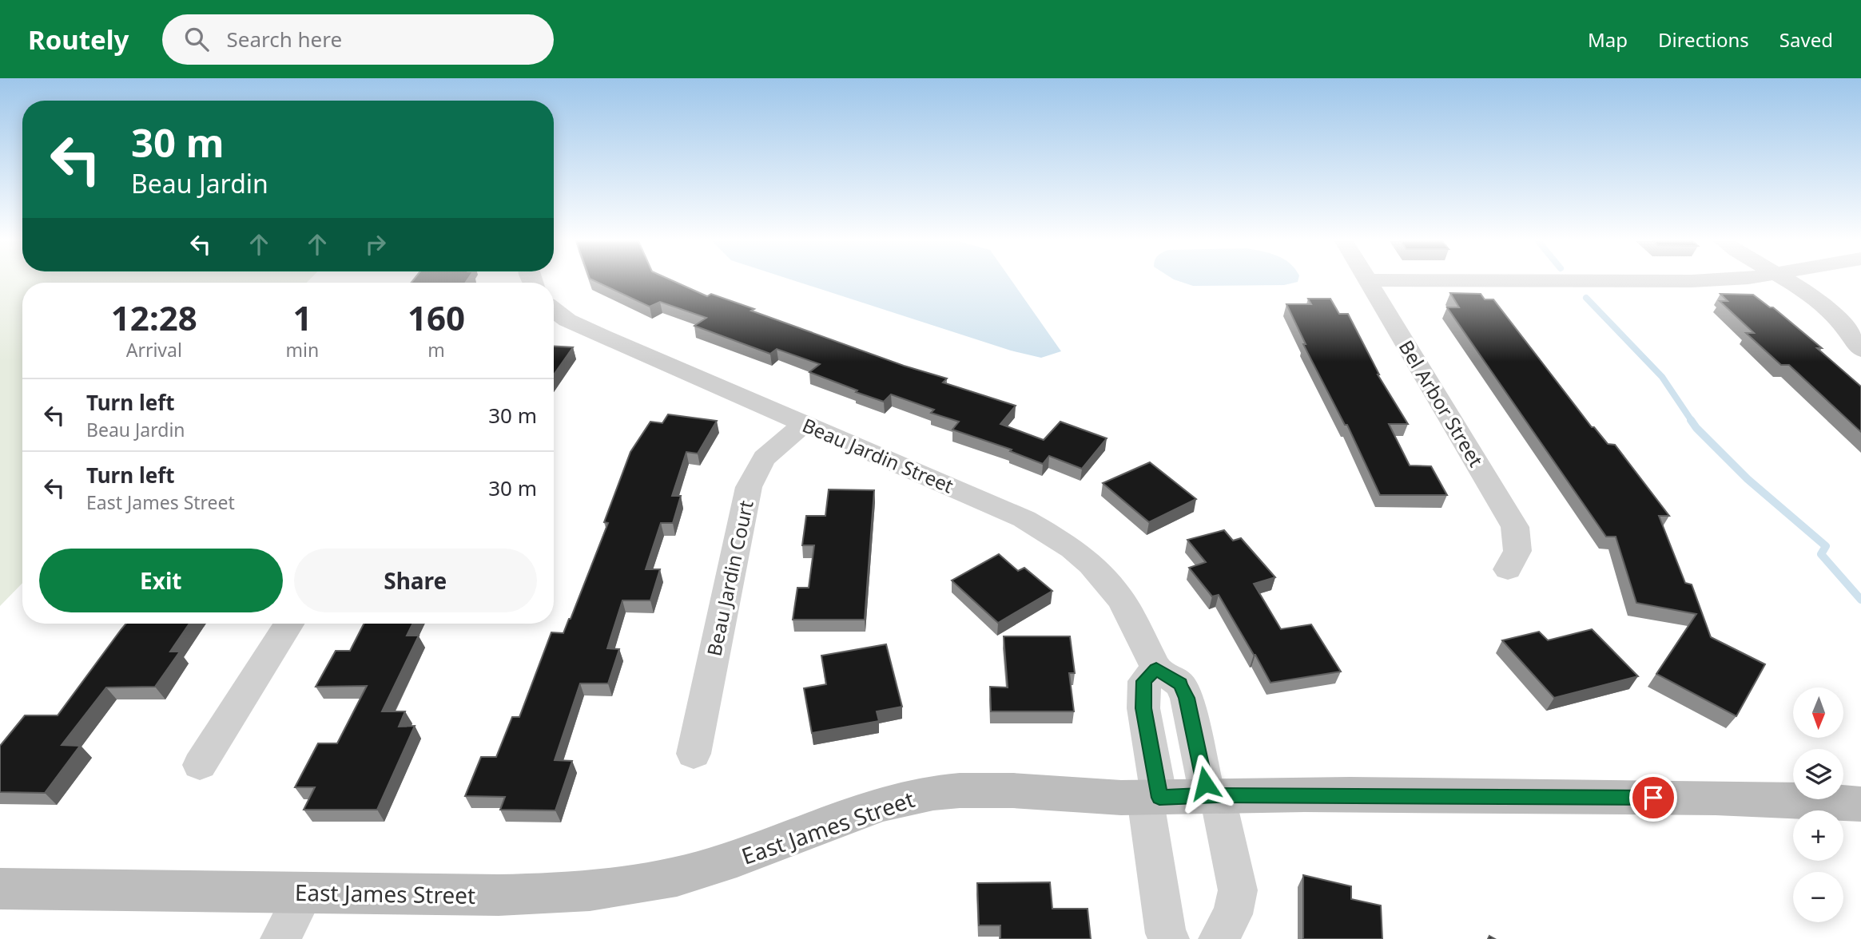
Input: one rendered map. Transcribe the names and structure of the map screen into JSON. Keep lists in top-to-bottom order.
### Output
{
  "streets": {
    "street": [
      "Bel Arbor Street",
      "Beau Jardin Street",
      "Beau Jardin Court",
      "East James Street"
    ]
  },
  "crossings": [
    ["Beau Jardin Street", "Beau Jardin Court"]
  ],
  "north": "bottom",
  "page": {
    "header": "Routely",
    "search": "Search here",
    "nav": ["Map", "Directions", "Saved"],
    "turn": ["30 m", "Beau Jardin"],
    "eta": [
      "12:28",
      "Arrival",
      "1",
      "min",
      "160",
      "m"
    ],
    "list": [
      {
        "name": "Turn left",
        "note": "Beau Jardin",
        "value": "30 m"
      },
      {
        "name": "Turn left",
        "note": "East James Street",
        "value": "30 m"
      }
    ],
    "buttons": ["Exit", "Share"],
    "map_buttons": ["+", "−"]
  }
}
